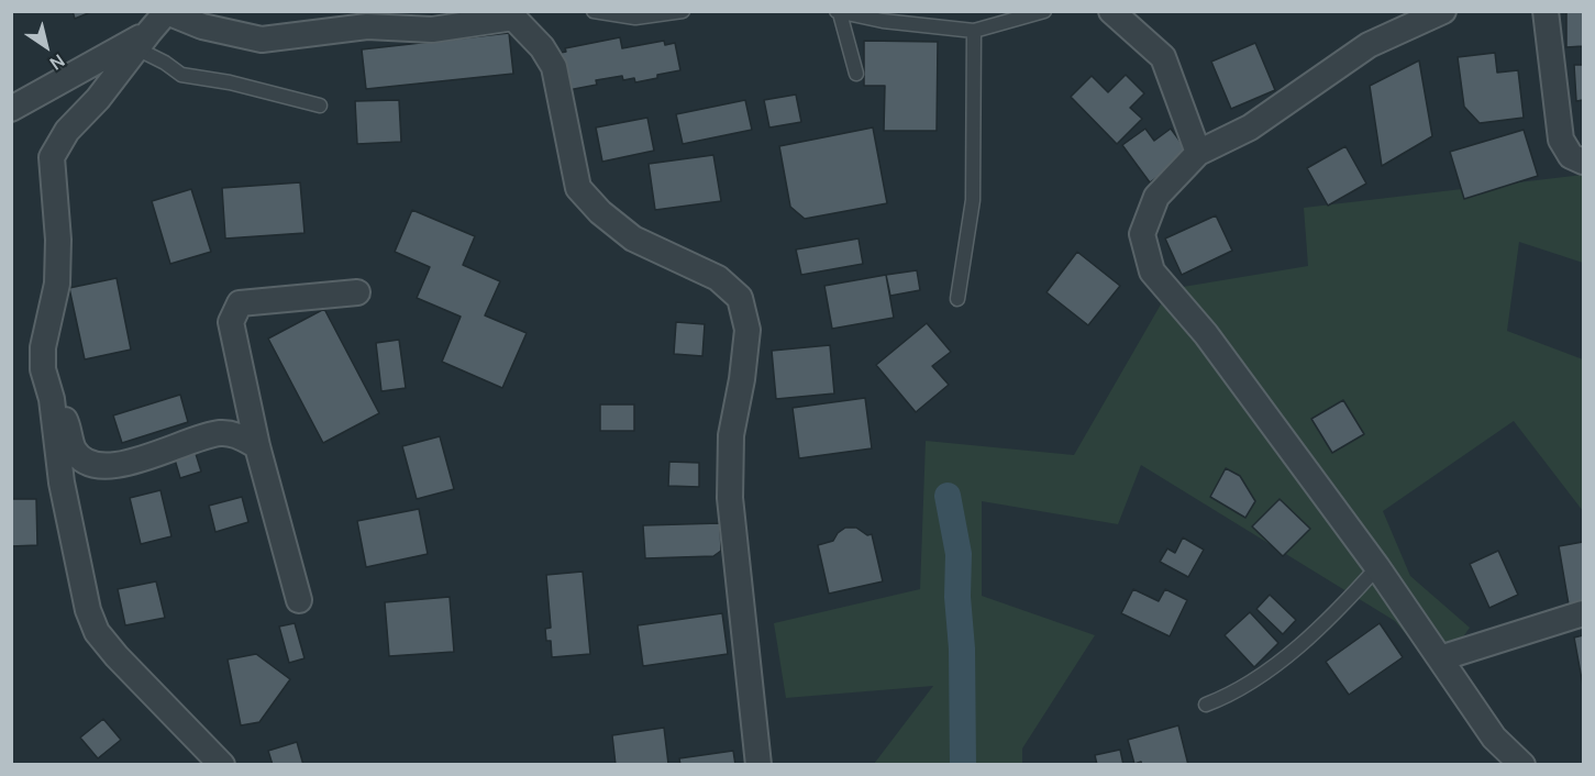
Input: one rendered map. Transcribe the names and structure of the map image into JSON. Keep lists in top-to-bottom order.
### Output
{
  "north": "bottom right"
}
